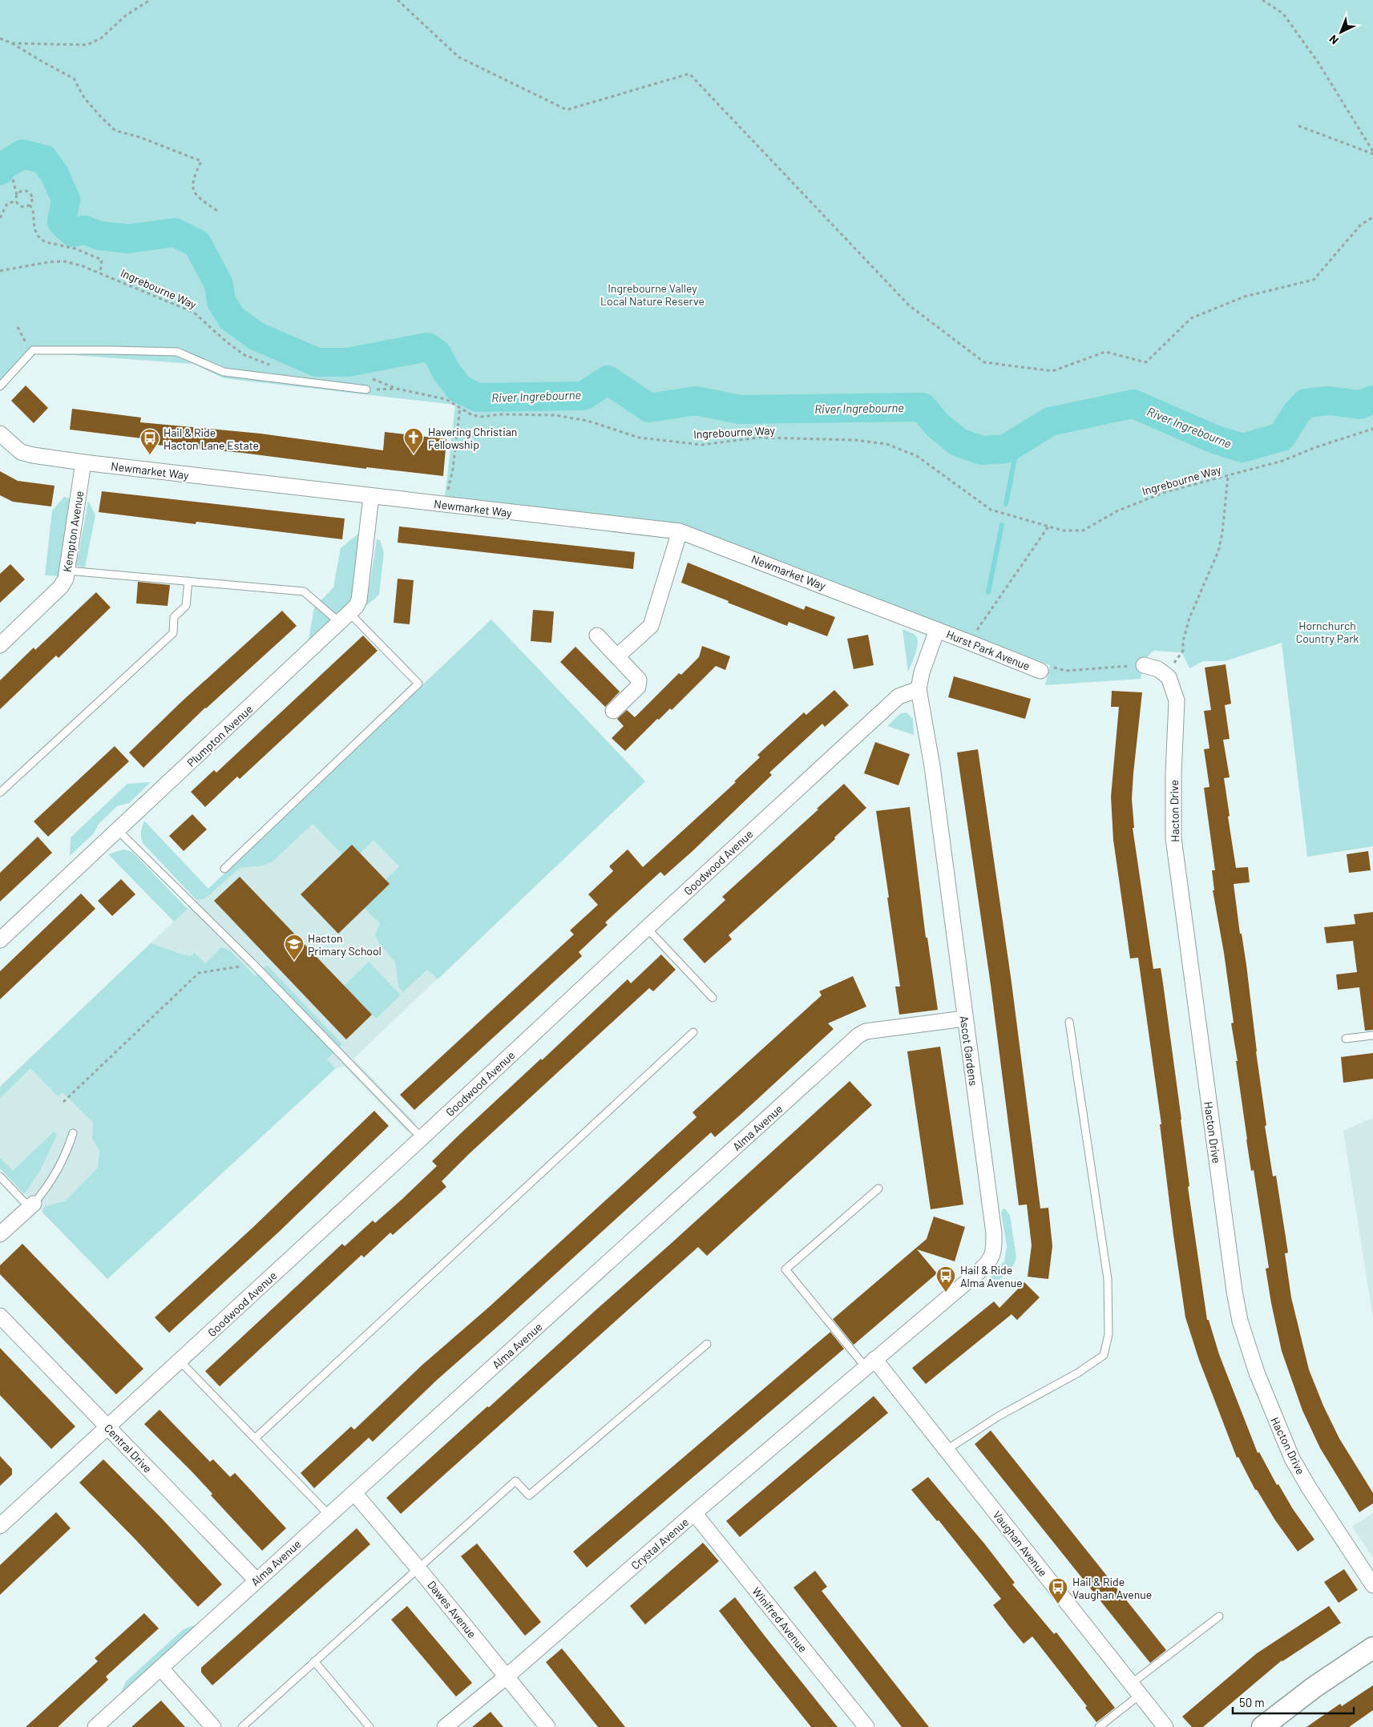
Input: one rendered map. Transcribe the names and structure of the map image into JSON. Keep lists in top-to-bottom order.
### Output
{
  "streets": {
    "street": [
      "Newmarket Way",
      "Kempton Avenue",
      "Hurst Park Avenue",
      "Plumpton Avenue",
      "Hacton Drive",
      "Goodwood Avenue",
      "Ascot Gardens",
      "Alma Avenue",
      "Central Drive",
      "Crystal Avenue",
      "Vaughan Avenue",
      "Dawes Avenue",
      "Winifred Avenue"
    ],
    "path": ["Ingrebourne Way"]
  },
  "crossings": [
    ["Newmarket Way", "Kempton Avenue"],
    ["Newmarket Way", "Hurst Park Avenue"],
    ["Newmarket Way", "Plumpton Avenue"],
    ["Goodwood Avenue", "Ascot Gardens"],
    ["Goodwood Avenue", "Central Drive"],
    ["Ascot Gardens", "Alma Avenue"],
    ["Ascot Gardens", "Crystal Avenue"],
    ["Ascot Gardens", "Vaughan Avenue"],
    ["Alma Avenue", "Central Drive"],
    ["Alma Avenue", "Dawes Avenue"],
    ["Crystal Avenue", "Vaughan Avenue"],
    ["Crystal Avenue", "Dawes Avenue"],
    ["Crystal Avenue", "Winifred Avenue"]
  ],
  "water": ["River Ingrebourne"],
  "parks": ["Ingrebourne Valley Local Nature Reserve", "Hornchurch Country Park"],
  "places": {
    "church": ["Havering Christian Fellowship"],
    "bus stop": ["Hail & Ride Hacton Lane Estate", "Hail & Ride Alma Avenue", "Hail & Ride Vaughan Avenue"],
    "school or university": ["Hacton Primary School"]
  },
  "scale_bar": "50 m",
  "north": "bottom left"
}
